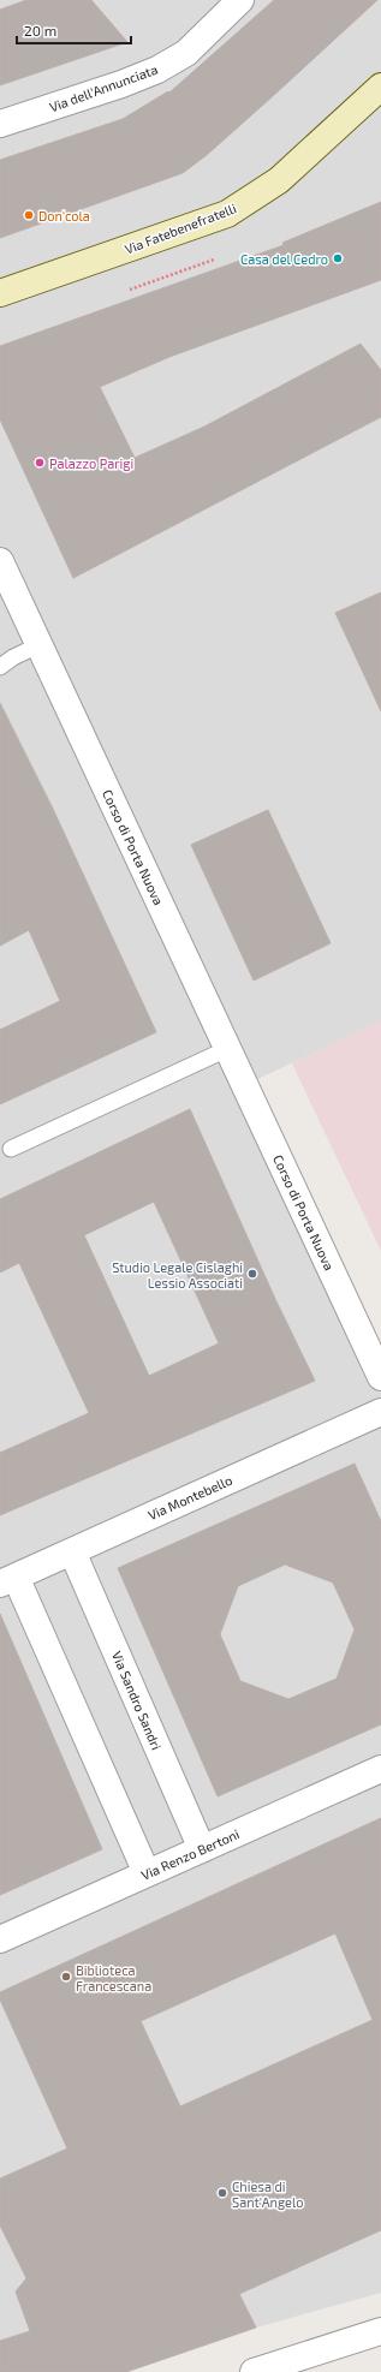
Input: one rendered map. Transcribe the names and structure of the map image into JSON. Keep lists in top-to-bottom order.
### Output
{
  "streets": {
    "street": [
      "Via dell'Annunciata",
      "Via Fatebenefratelli",
      "Corso di Porta Nuova",
      "Via Montebello",
      "Via Sandro Sandri",
      "Via Renzo Bertoni"
    ]
  },
  "crossings": [
    ["Via Montebello", "Via Sandro Sandri"],
    ["Via Sandro Sandri", "Via Renzo Bertoni"]
  ],
  "places": [
    "Don‘cola",
    "Casa del Cedro",
    "Palazzo Parigi",
    "Studio Legale Cislaghi Lessio Associati",
    "Biblioteca Francescana",
    "Chiesa di Sant'Angelo"
  ],
  "scale_bar": "20 m"
}
